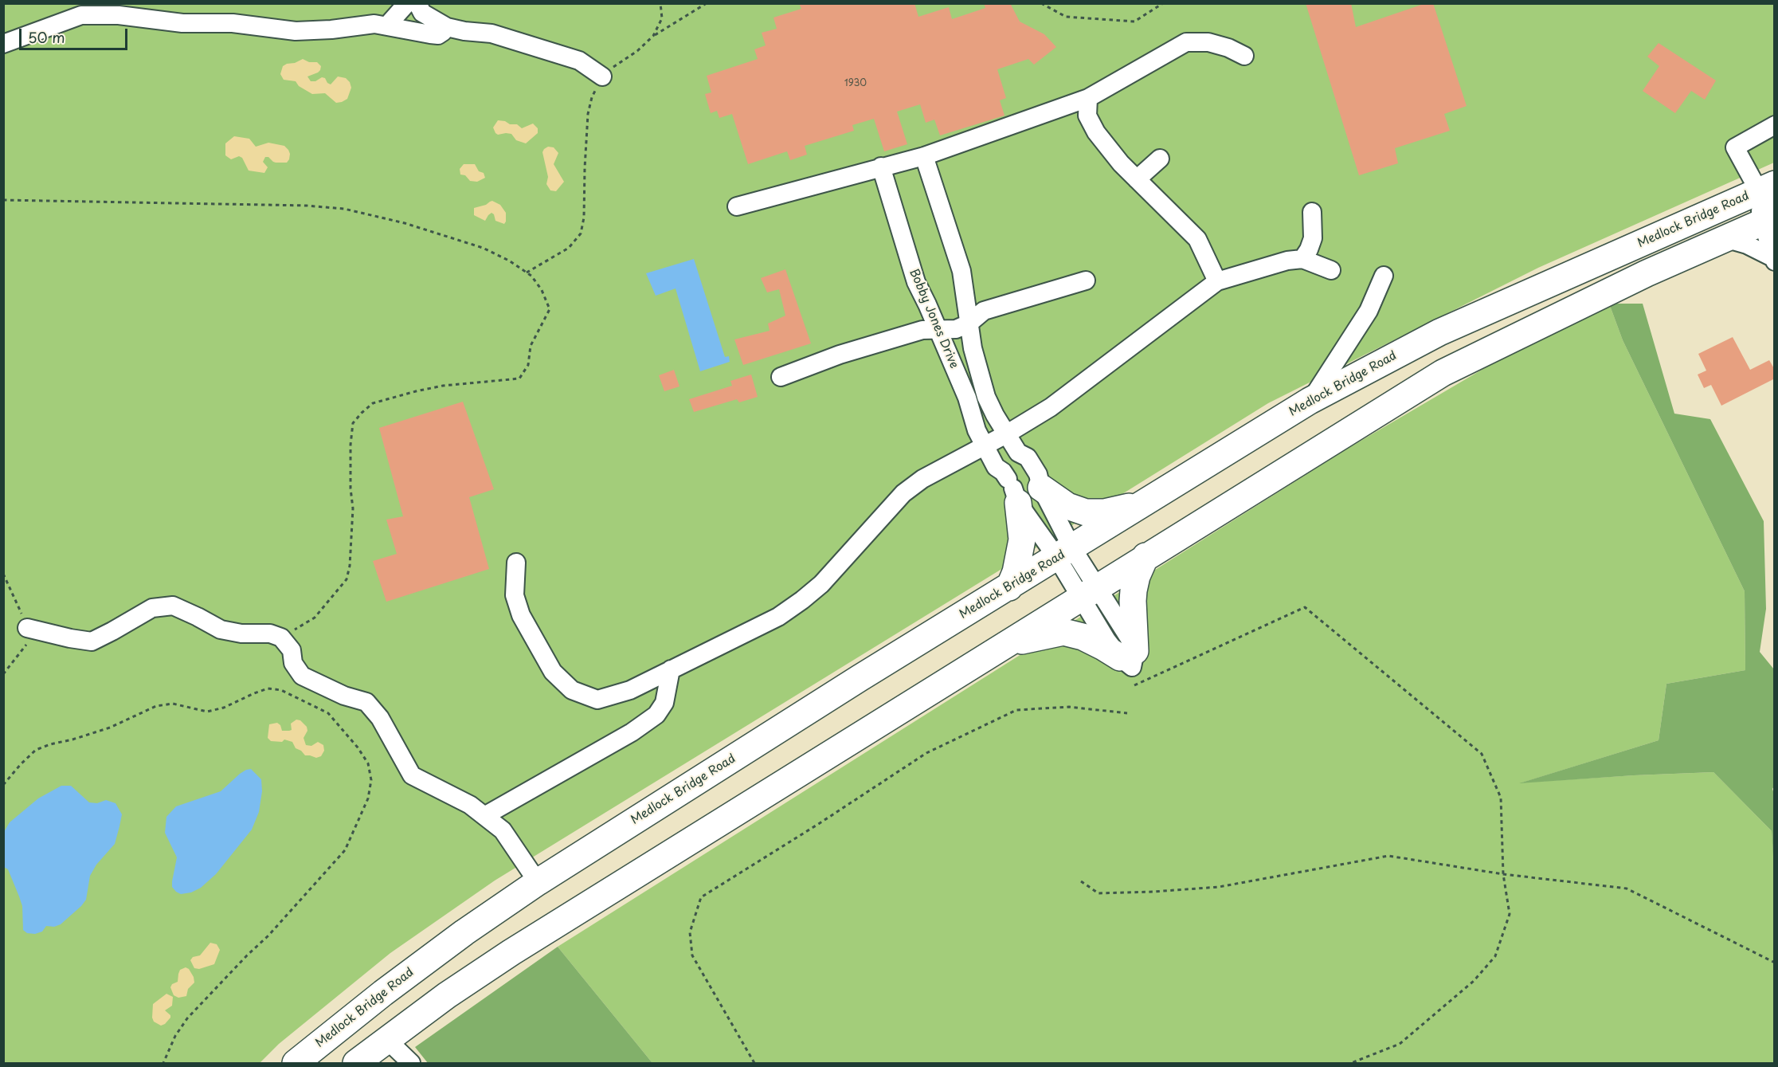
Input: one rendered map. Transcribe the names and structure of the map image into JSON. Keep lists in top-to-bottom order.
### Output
{
  "streets": {
    "highway": ["Medlock Bridge Road"],
    "street": ["Bobby Jones Drive"]
  },
  "crossings": [
    ["Medlock Bridge Road", "Bobby Jones Drive"]
  ],
  "house_numbers": ["1930"],
  "scale_bar": "50 m"
}
